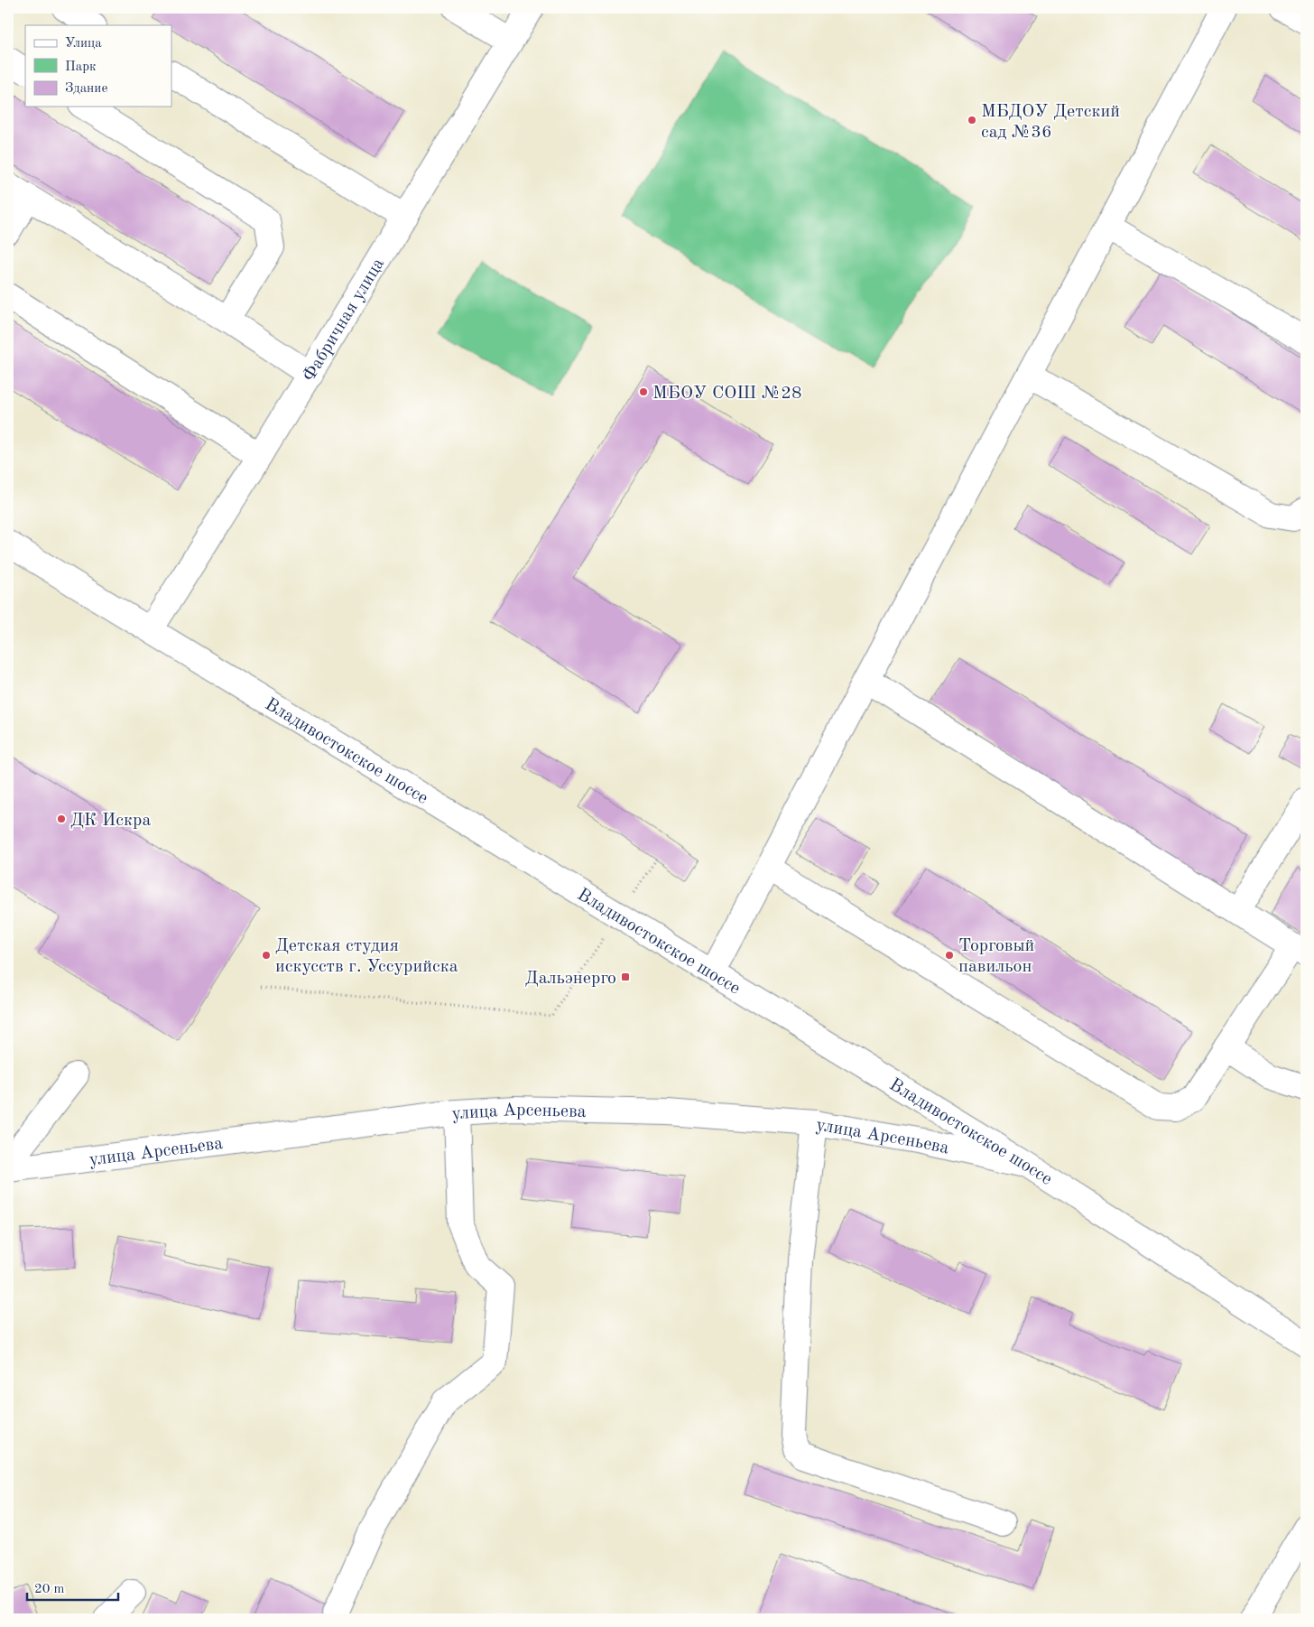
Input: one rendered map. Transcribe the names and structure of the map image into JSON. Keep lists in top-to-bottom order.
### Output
{
  "streets": {
    "main road": ["Фабричная улица", "Владивостокское шоссе", "улица Арсеньева"]
  },
  "crossings": [
    ["Фабричная улица", "Владивостокское шоссе"],
    ["Владивостокское шоссе", "улица Арсеньева"]
  ],
  "places": {
    "other": [
      "МБДОУ Детский сад №36",
      "МБОУ СОШ №28",
      "ДК Искра",
      "Детская студия искусств г. Уссурийска",
      "Торговый павильон"
    ],
    "transit": ["Дальэнерго"]
  },
  "legend": ["Улица", "Парк", "Здание"],
  "scale_bar": "20 m"
}
